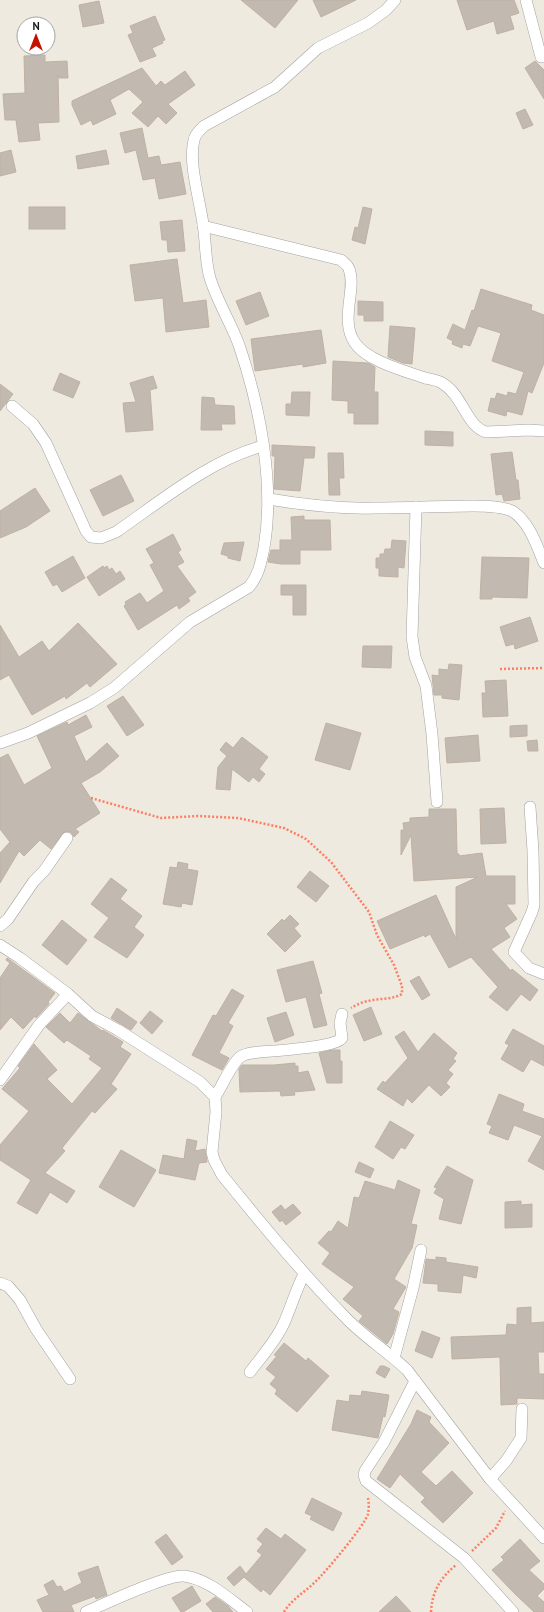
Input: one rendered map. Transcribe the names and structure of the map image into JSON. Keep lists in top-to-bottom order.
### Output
{
  "north": "top"
}
